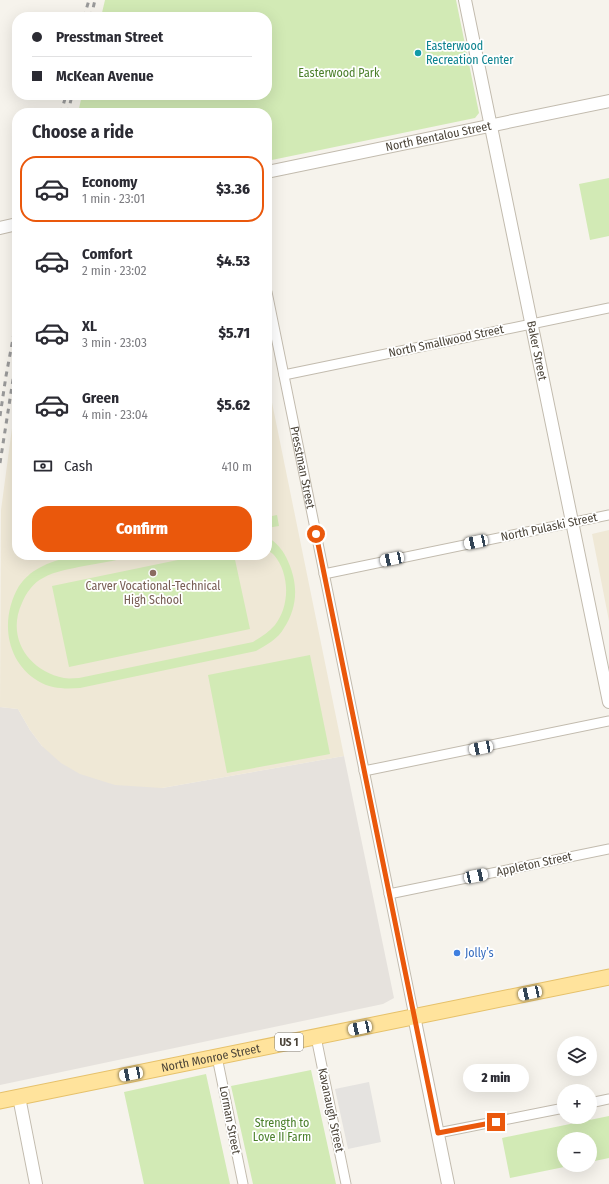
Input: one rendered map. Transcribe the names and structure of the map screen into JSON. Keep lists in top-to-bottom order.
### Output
{
  "streets": {
    "main road": ["US 1", "North Monroe Street"],
    "street": [
      "North Bentalou Street",
      "North Smallwood Street",
      "Baker Street",
      "Presstman Street",
      "North Pulaski Street",
      "Appleton Street",
      "Kavanaugh Street",
      "Lorman Street"
    ]
  },
  "crossings": [
    ["North Bentalou Street", "Baker Street"],
    ["North Smallwood Street", "Baker Street"],
    ["North Smallwood Street", "Presstman Street"],
    ["Baker Street", "North Pulaski Street"],
    ["Presstman Street", "North Pulaski Street"],
    ["Presstman Street", "Appleton Street"],
    ["Presstman Street", "North Monroe Street"],
    ["North Monroe Street", "Kavanaugh Street"],
    ["North Monroe Street", "Lorman Street"]
  ],
  "parks": ["Easterwood Park", "Strength to Love II Farm"],
  "places": ["Easterwood Recreation Center", "Carver Vocational-Technical High School", "Jolly’s"],
  "page": {
    "banner": ["Presstman Street", "McKean Avenue"],
    "heading": "Choose a ride",
    "list": [
      {
        "name": "Economy",
        "note": "1 min · 23:01",
        "value": "$3.36"
      },
      {
        "name": "Comfort",
        "note": "2 min · 23:02",
        "value": "$4.53"
      },
      {
        "name": "XL",
        "note": "3 min · 23:03",
        "value": "$5.71"
      },
      {
        "name": "Green",
        "note": "4 min · 23:04",
        "value": "$5.62"
      }
    ],
    "pay": ["Cash", "410 m"],
    "buttons": "Confirm",
    "map_buttons": ["+", "−"],
    "bubble": "2 min"
  }
}
